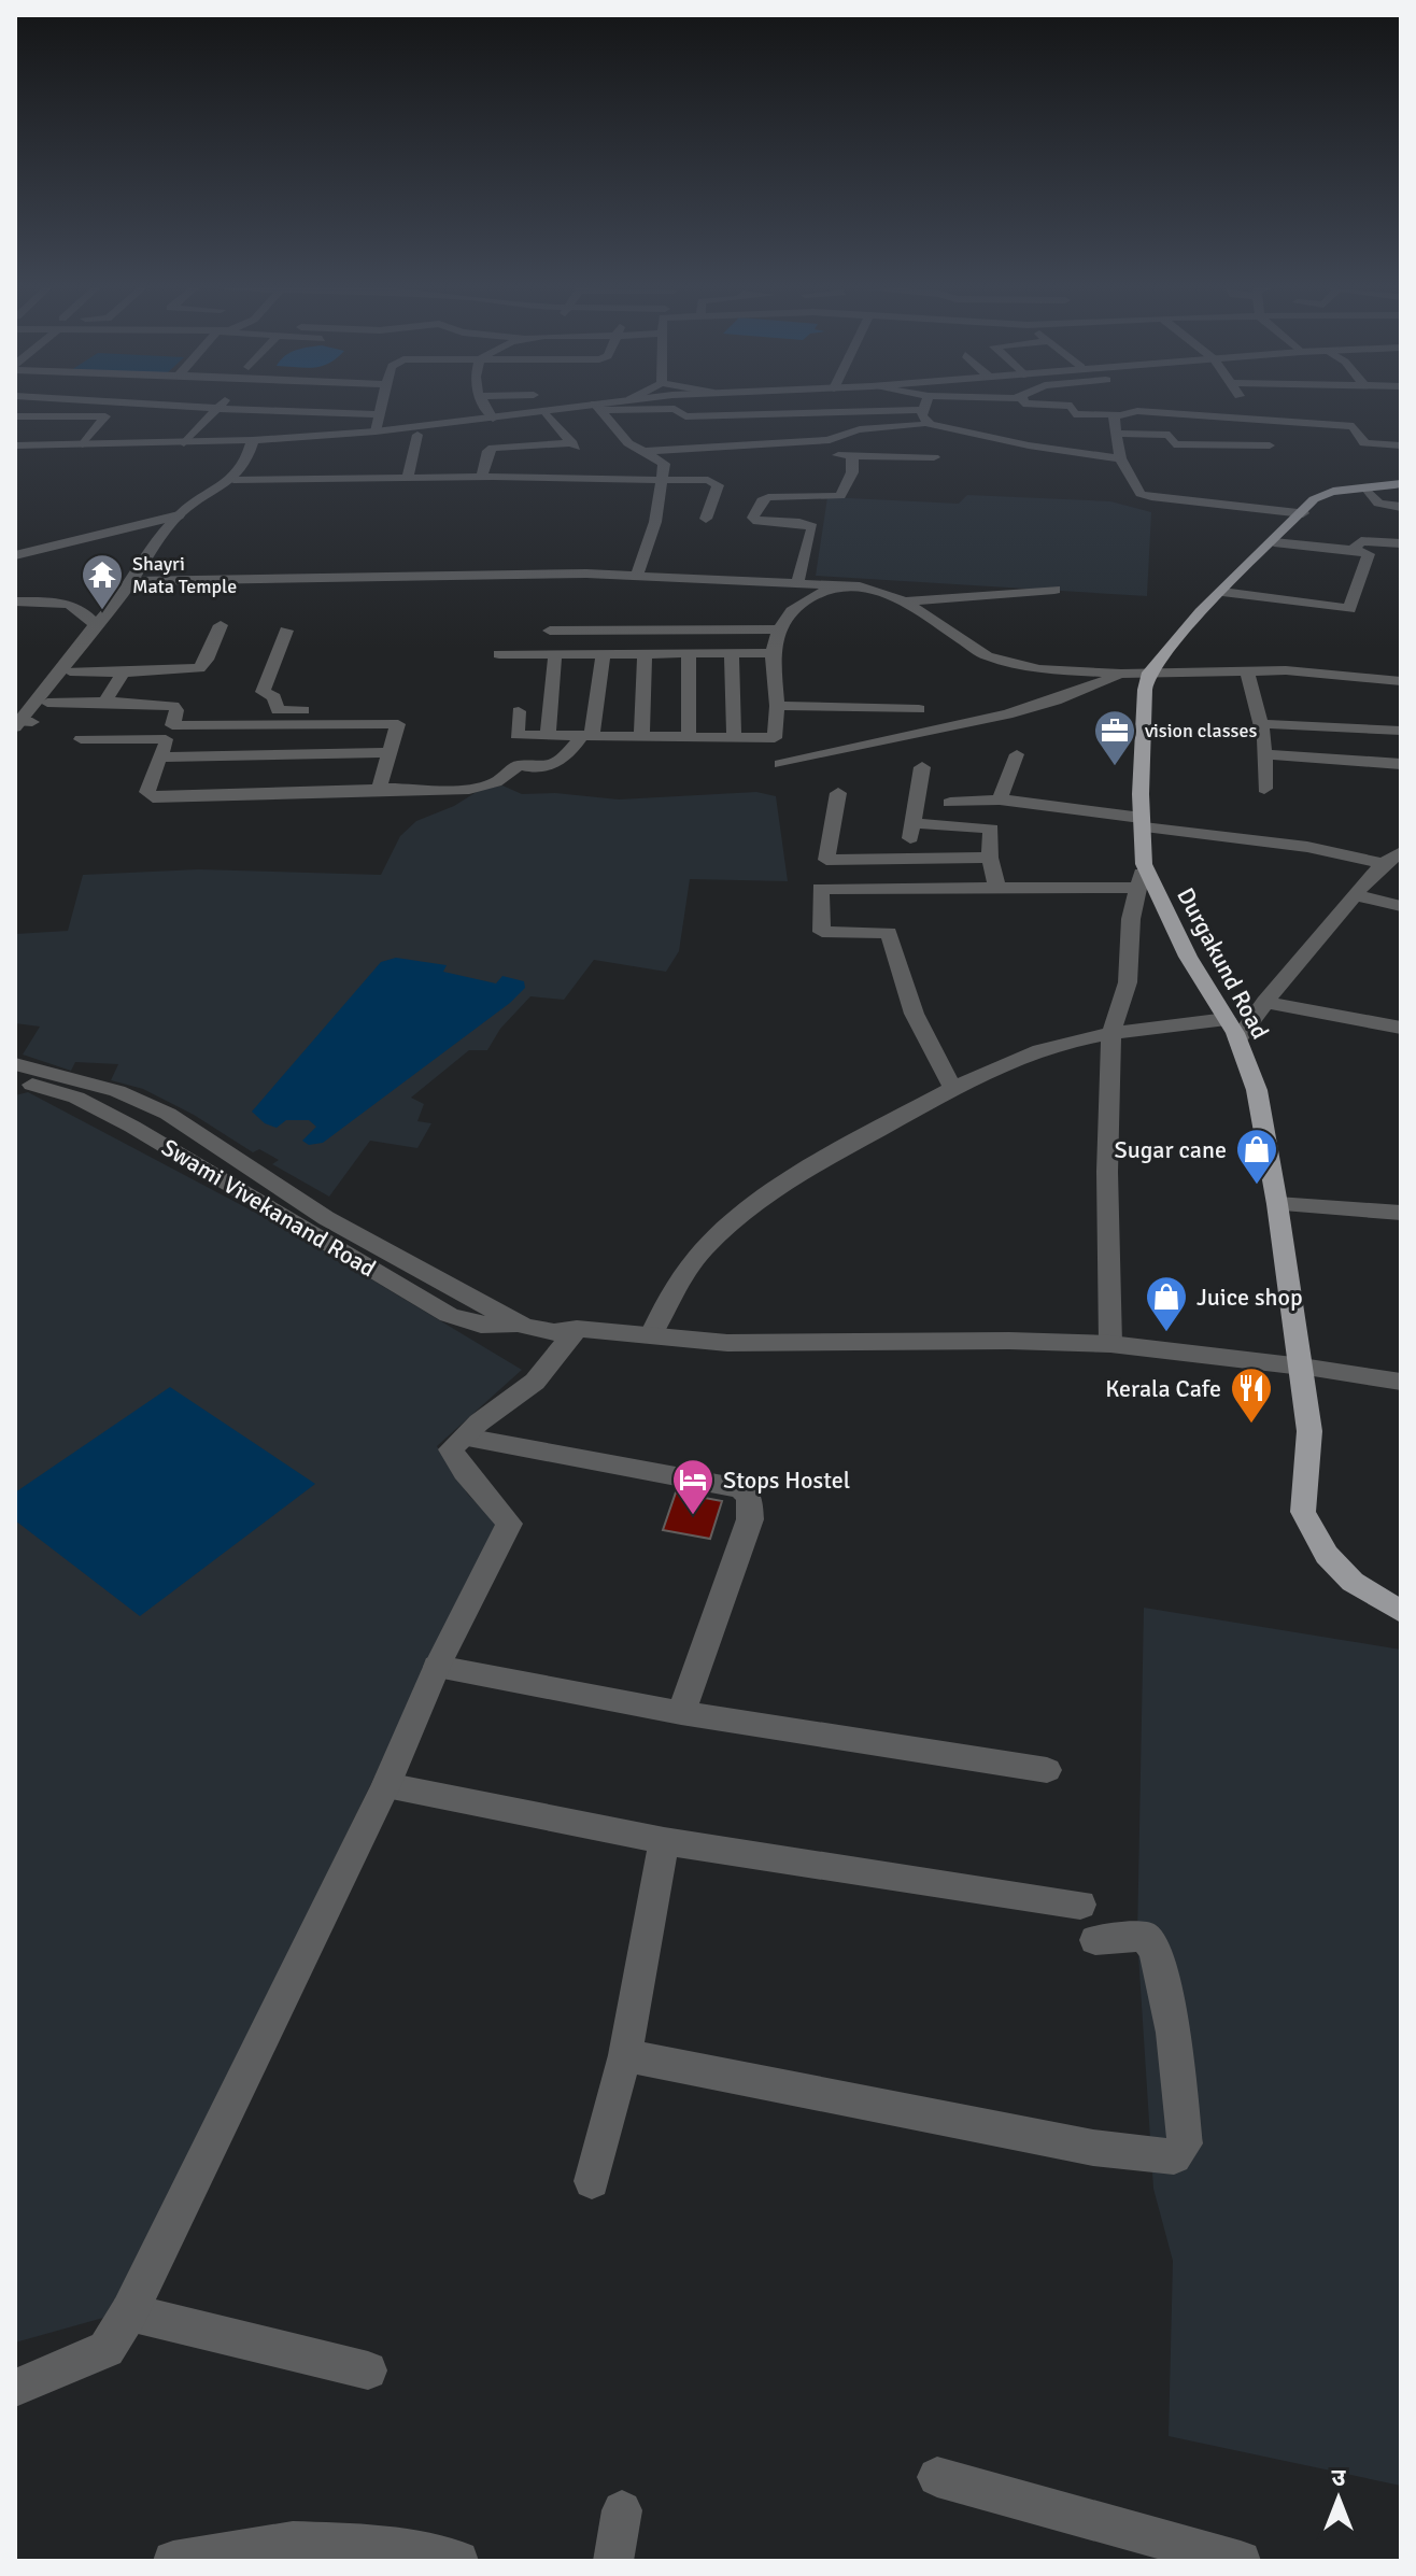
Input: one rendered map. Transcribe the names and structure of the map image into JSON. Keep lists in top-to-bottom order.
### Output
{
  "streets": {
    "main road": ["Durgakund Road"],
    "street": ["Swami Vivekanand Road"]
  },
  "places": {
    "temple": ["Shayri Mata Temple"],
    "office": ["vision classes"],
    "shop": ["Sugar cane", "Juice shop"],
    "restaurant": ["Kerala Cafe"],
    "hotel": ["Stops Hostel"]
  },
  "north": "top"
}
